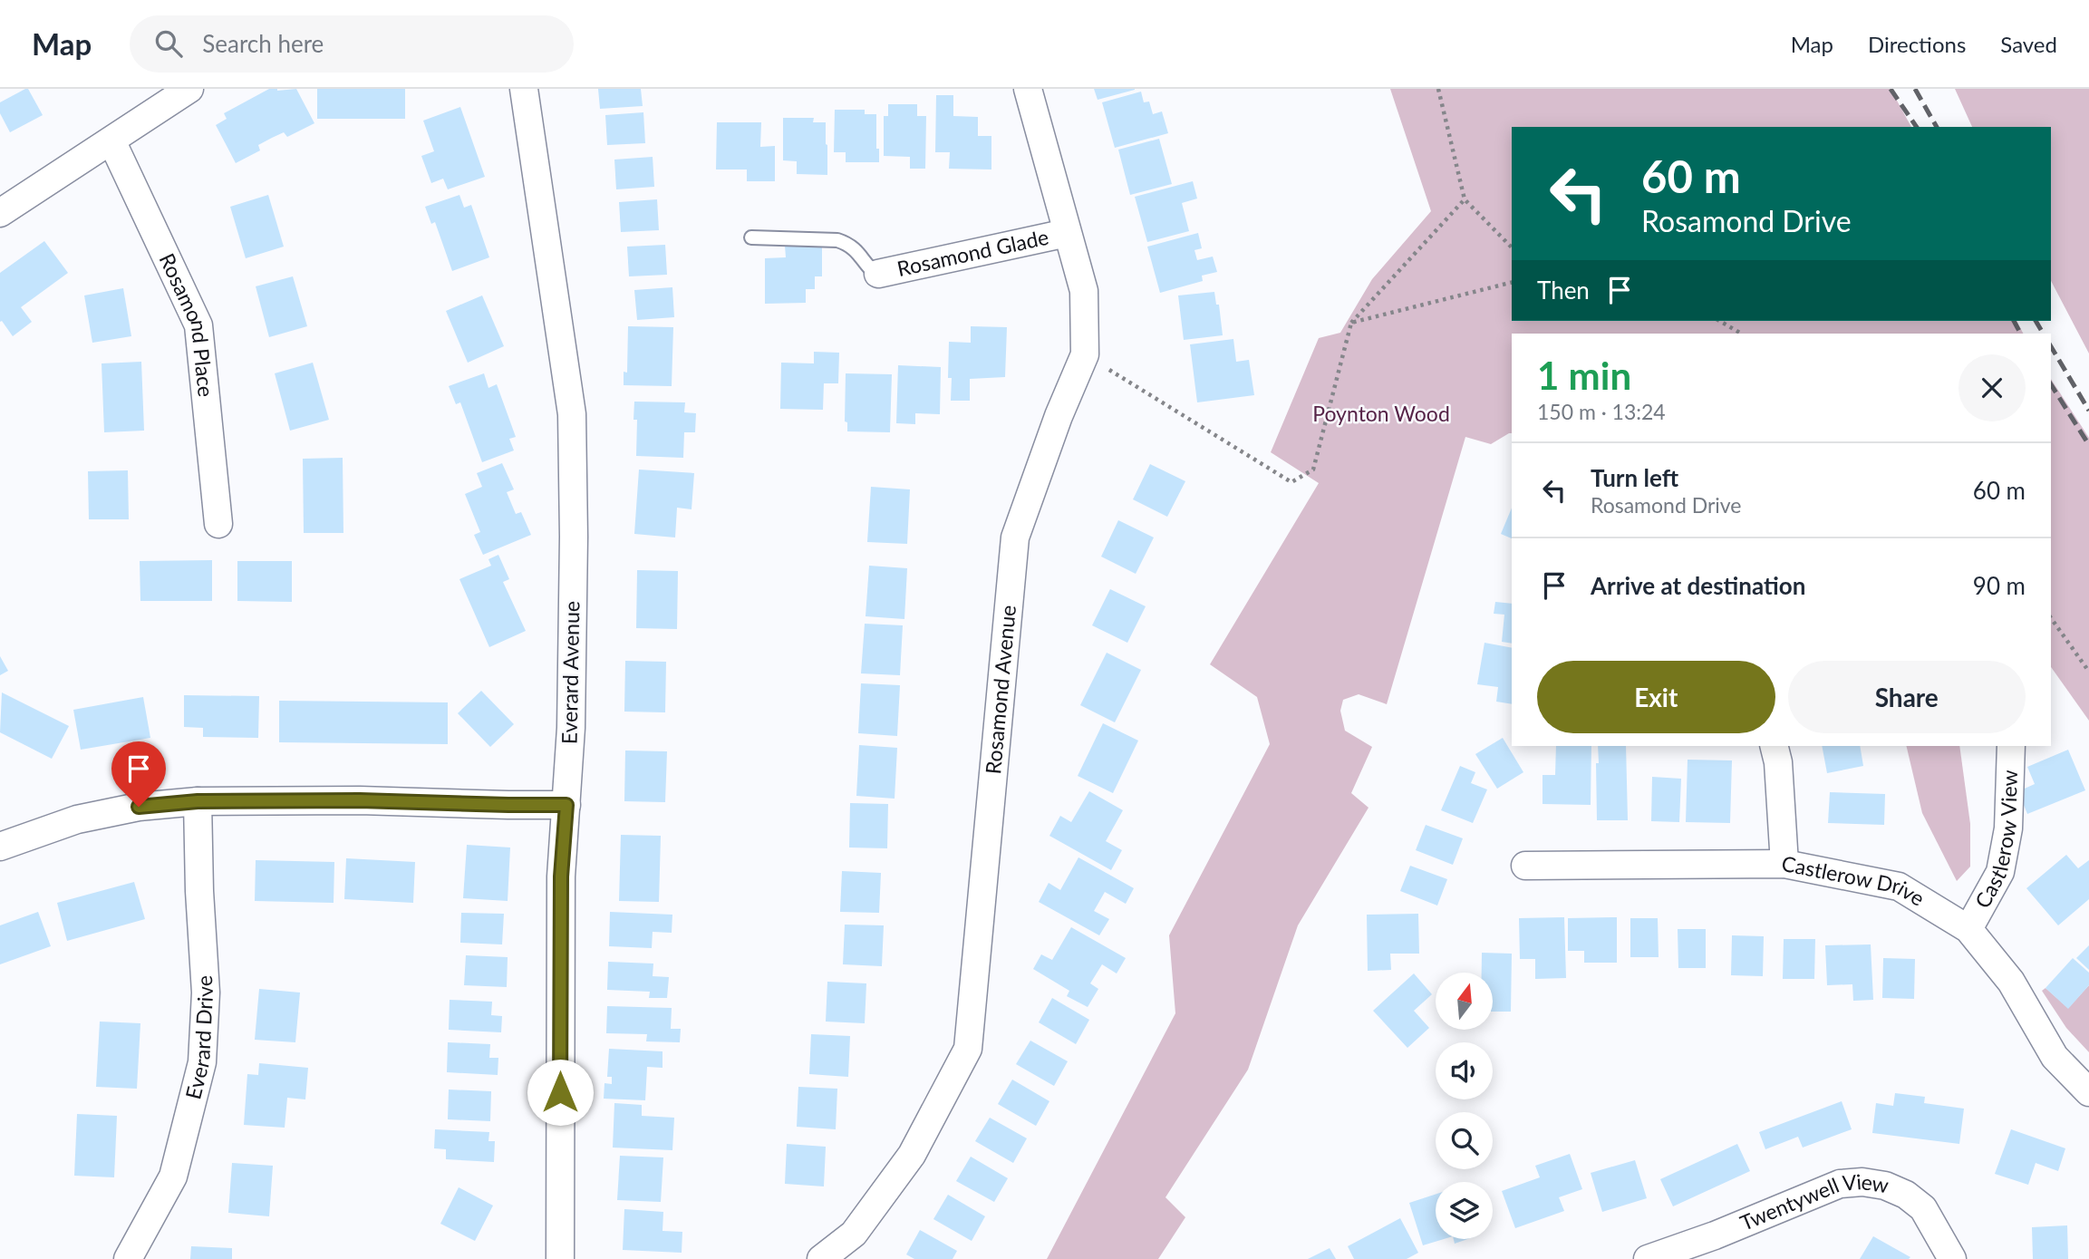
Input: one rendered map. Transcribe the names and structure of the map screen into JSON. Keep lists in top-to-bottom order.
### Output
{
  "streets": {
    "street": [
      "Rosamond Glade",
      "Rosamond Place",
      "Everard Avenue",
      "Rosamond Avenue",
      "Castlerow View",
      "Castlerow Drive",
      "Everard Drive",
      "Twentywell View"
    ]
  },
  "crossings": [
    ["Rosamond Glade", "Rosamond Avenue"],
    ["Castlerow View", "Castlerow Drive"]
  ],
  "parks": ["Poynton Wood"],
  "north": "top",
  "page": {
    "header": "Map",
    "search": "Search here",
    "nav": ["Map", "Directions", "Saved"],
    "turn": ["60 m", "Rosamond Drive"],
    "then": "Then",
    "heading": ["1 min", "150 m · 13:24"],
    "list": [
      {
        "name": "Turn left",
        "note": "Rosamond Drive",
        "value": "60 m"
      },
      {
        "name": "Arrive at destination",
        "value": "90 m"
      }
    ],
    "buttons": ["Exit", "Share"]
  }
}
